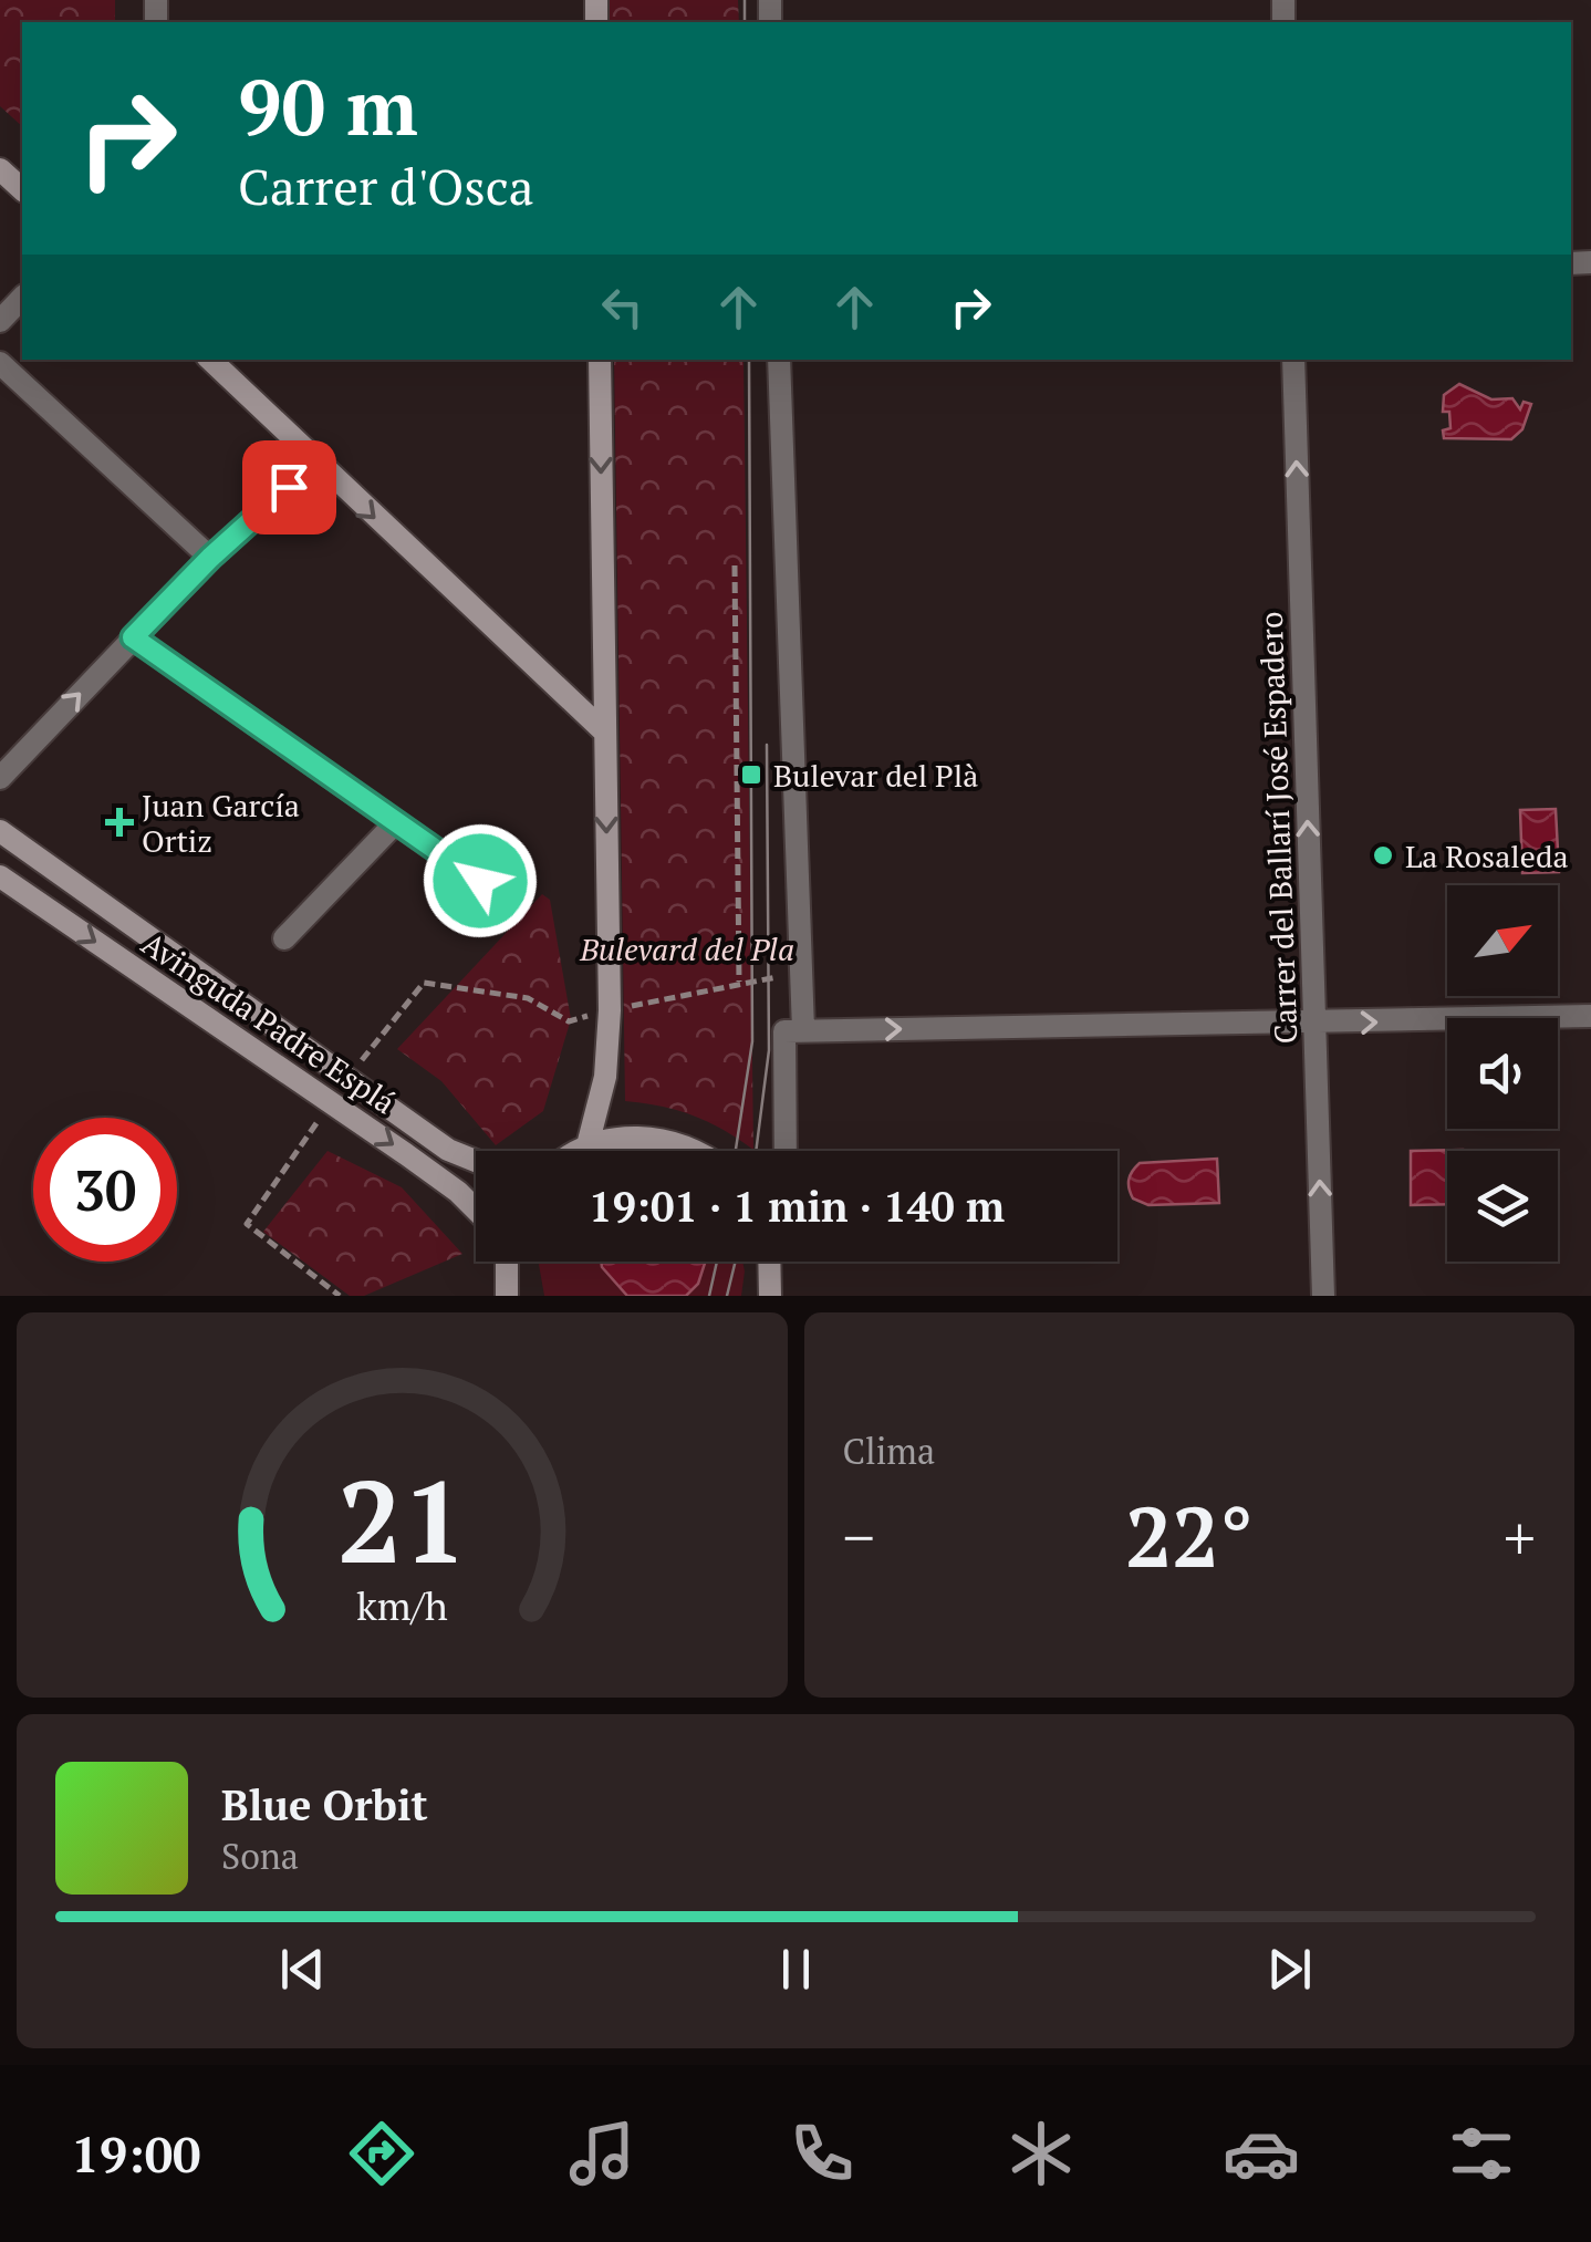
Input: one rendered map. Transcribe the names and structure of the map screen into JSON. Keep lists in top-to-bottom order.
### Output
{
  "streets": {
    "street": ["Carrer del Ballarí José Espadero", "Avinguda Padre Esplá"]
  },
  "one_way": ["Carrer del Ballarí José Espadero"],
  "parks": ["Bulevard del Pla"],
  "places": {
    "transit": ["Bulevar del Plà"],
    "health": ["Juan García Ortiz"],
    "other": ["La Rosaleda"]
  },
  "north": "top right",
  "page": {
    "turn": ["90 m", "Carrer d'Osca"],
    "limit": "30",
    "trip": "19:01 · 1 min · 140 m",
    "tile": "Clima",
    "heat": ["−", "22°", "+"],
    "song": ["Blue Orbit", "Sona"],
    "tabs": "19:00",
    "gauge": ["21", "km/h"]
  }
}
